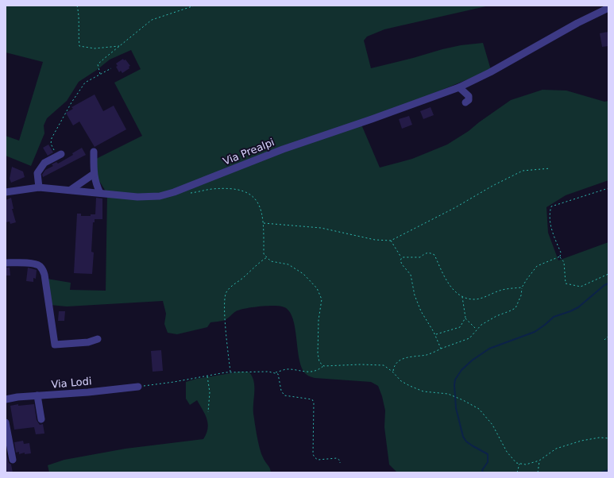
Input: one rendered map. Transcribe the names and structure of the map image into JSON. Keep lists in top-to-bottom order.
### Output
{
  "streets": {
    "street": ["Via Prealpi", "Via Lodi"]
  }
}
